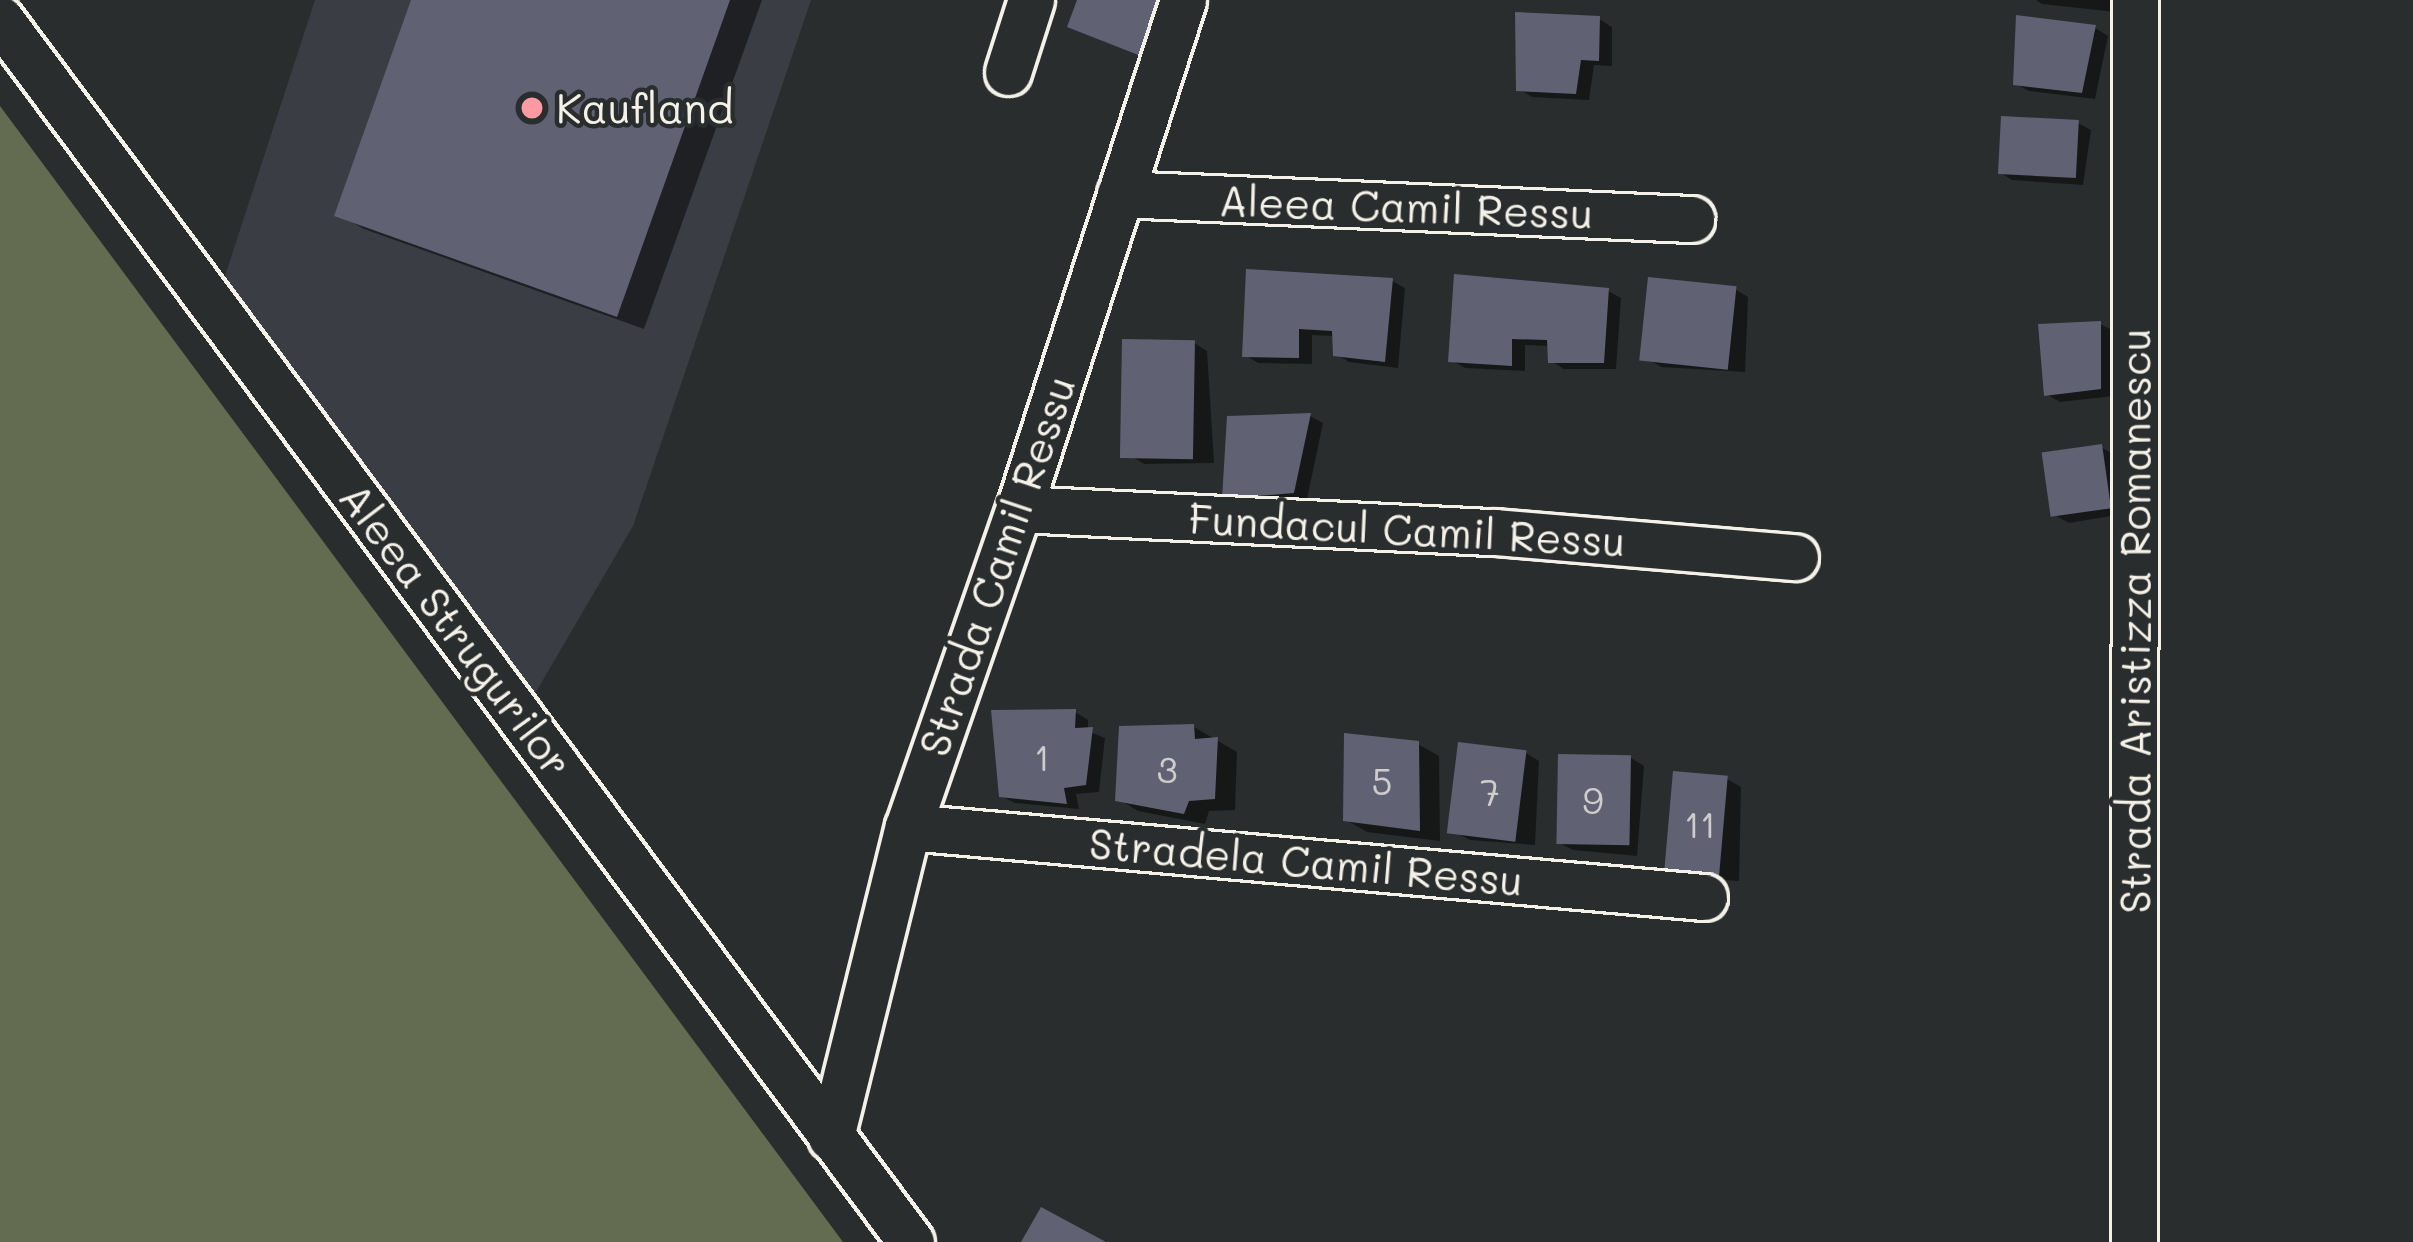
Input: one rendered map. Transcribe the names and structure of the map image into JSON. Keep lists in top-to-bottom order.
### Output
{
  "streets": {
    "street": [
      "Aleea Camil Ressu",
      "Fundacul Camil Ressu",
      "Strada Camil Ressu",
      "Strada Aristizza Romanescu",
      "Aleea Strugurilor",
      "Stradela Camil Ressu"
    ]
  },
  "crossings": [
    ["Aleea Camil Ressu", "Strada Camil Ressu"],
    ["Fundacul Camil Ressu", "Strada Camil Ressu"],
    ["Strada Camil Ressu", "Aleea Strugurilor"],
    ["Strada Camil Ressu", "Stradela Camil Ressu"]
  ],
  "places": ["Kaufland"],
  "house_numbers": [
    "1",
    "3",
    "5",
    "7",
    "9",
    "11"
  ]
}
